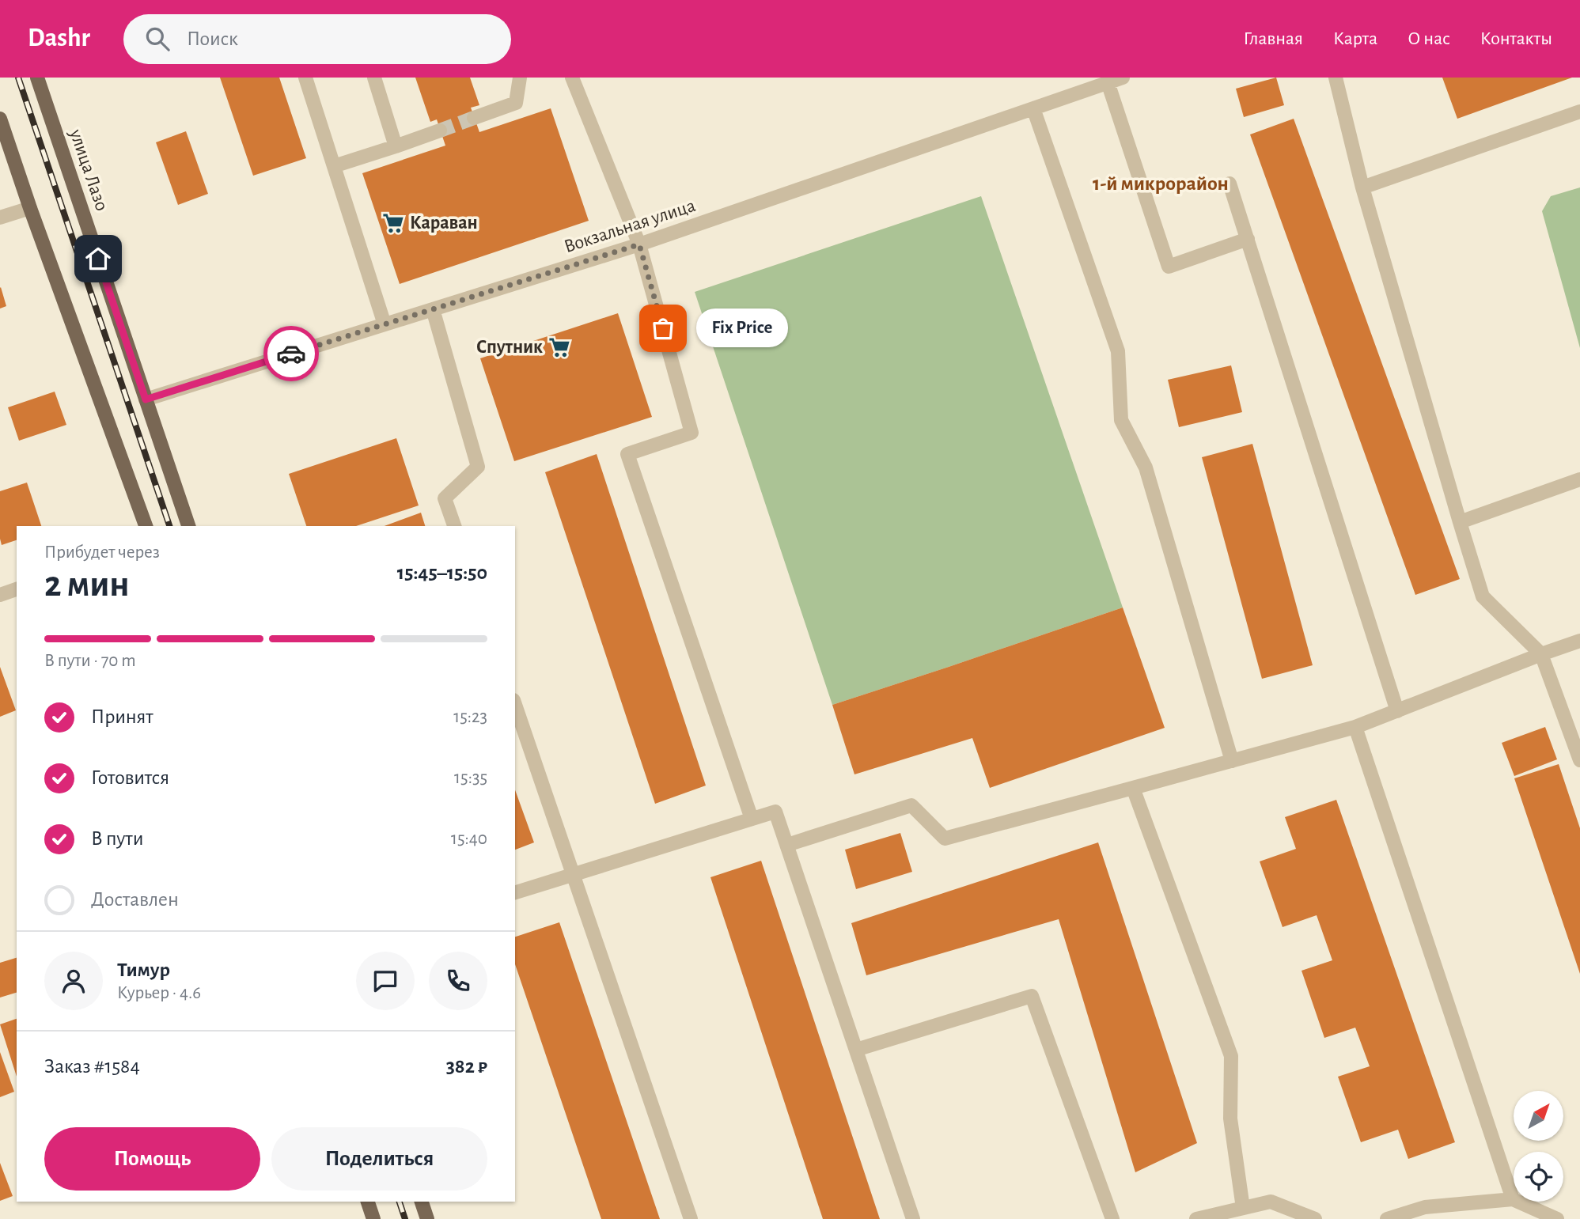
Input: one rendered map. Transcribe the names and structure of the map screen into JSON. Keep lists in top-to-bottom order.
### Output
{
  "streets": {
    "main road": ["улица Лазо"],
    "street": ["Вокзальная улица"]
  },
  "crossings": [
    ["улица Лазо", "Вокзальная улица"]
  ],
  "districts": ["1-й микрорайон"],
  "places": {
    "supermarket": ["Караван", "Спутник"],
    "other": ["Fix Price"]
  },
  "north": "top right",
  "page": {
    "header": "Dashr",
    "search": "Поиск",
    "nav": [
      "Главная",
      "Карта",
      "О нас",
      "Контакты"
    ],
    "bubble": "Fix Price",
    "heading": ["2 мин", "Прибудет через", "15:45–15:50"],
    "panel": [
      "Тимур",
      "Курьер · 4.6",
      "Заказ #1584",
      "382 ₽"
    ],
    "bar": "В пути · 70 m",
    "list": [
      ["Принят", "15:23"],
      ["Готовится", "15:35"],
      ["В пути", "15:40"],
      "Доставлен"
    ],
    "buttons": ["Помощь", "Поделиться"]
  }
}
